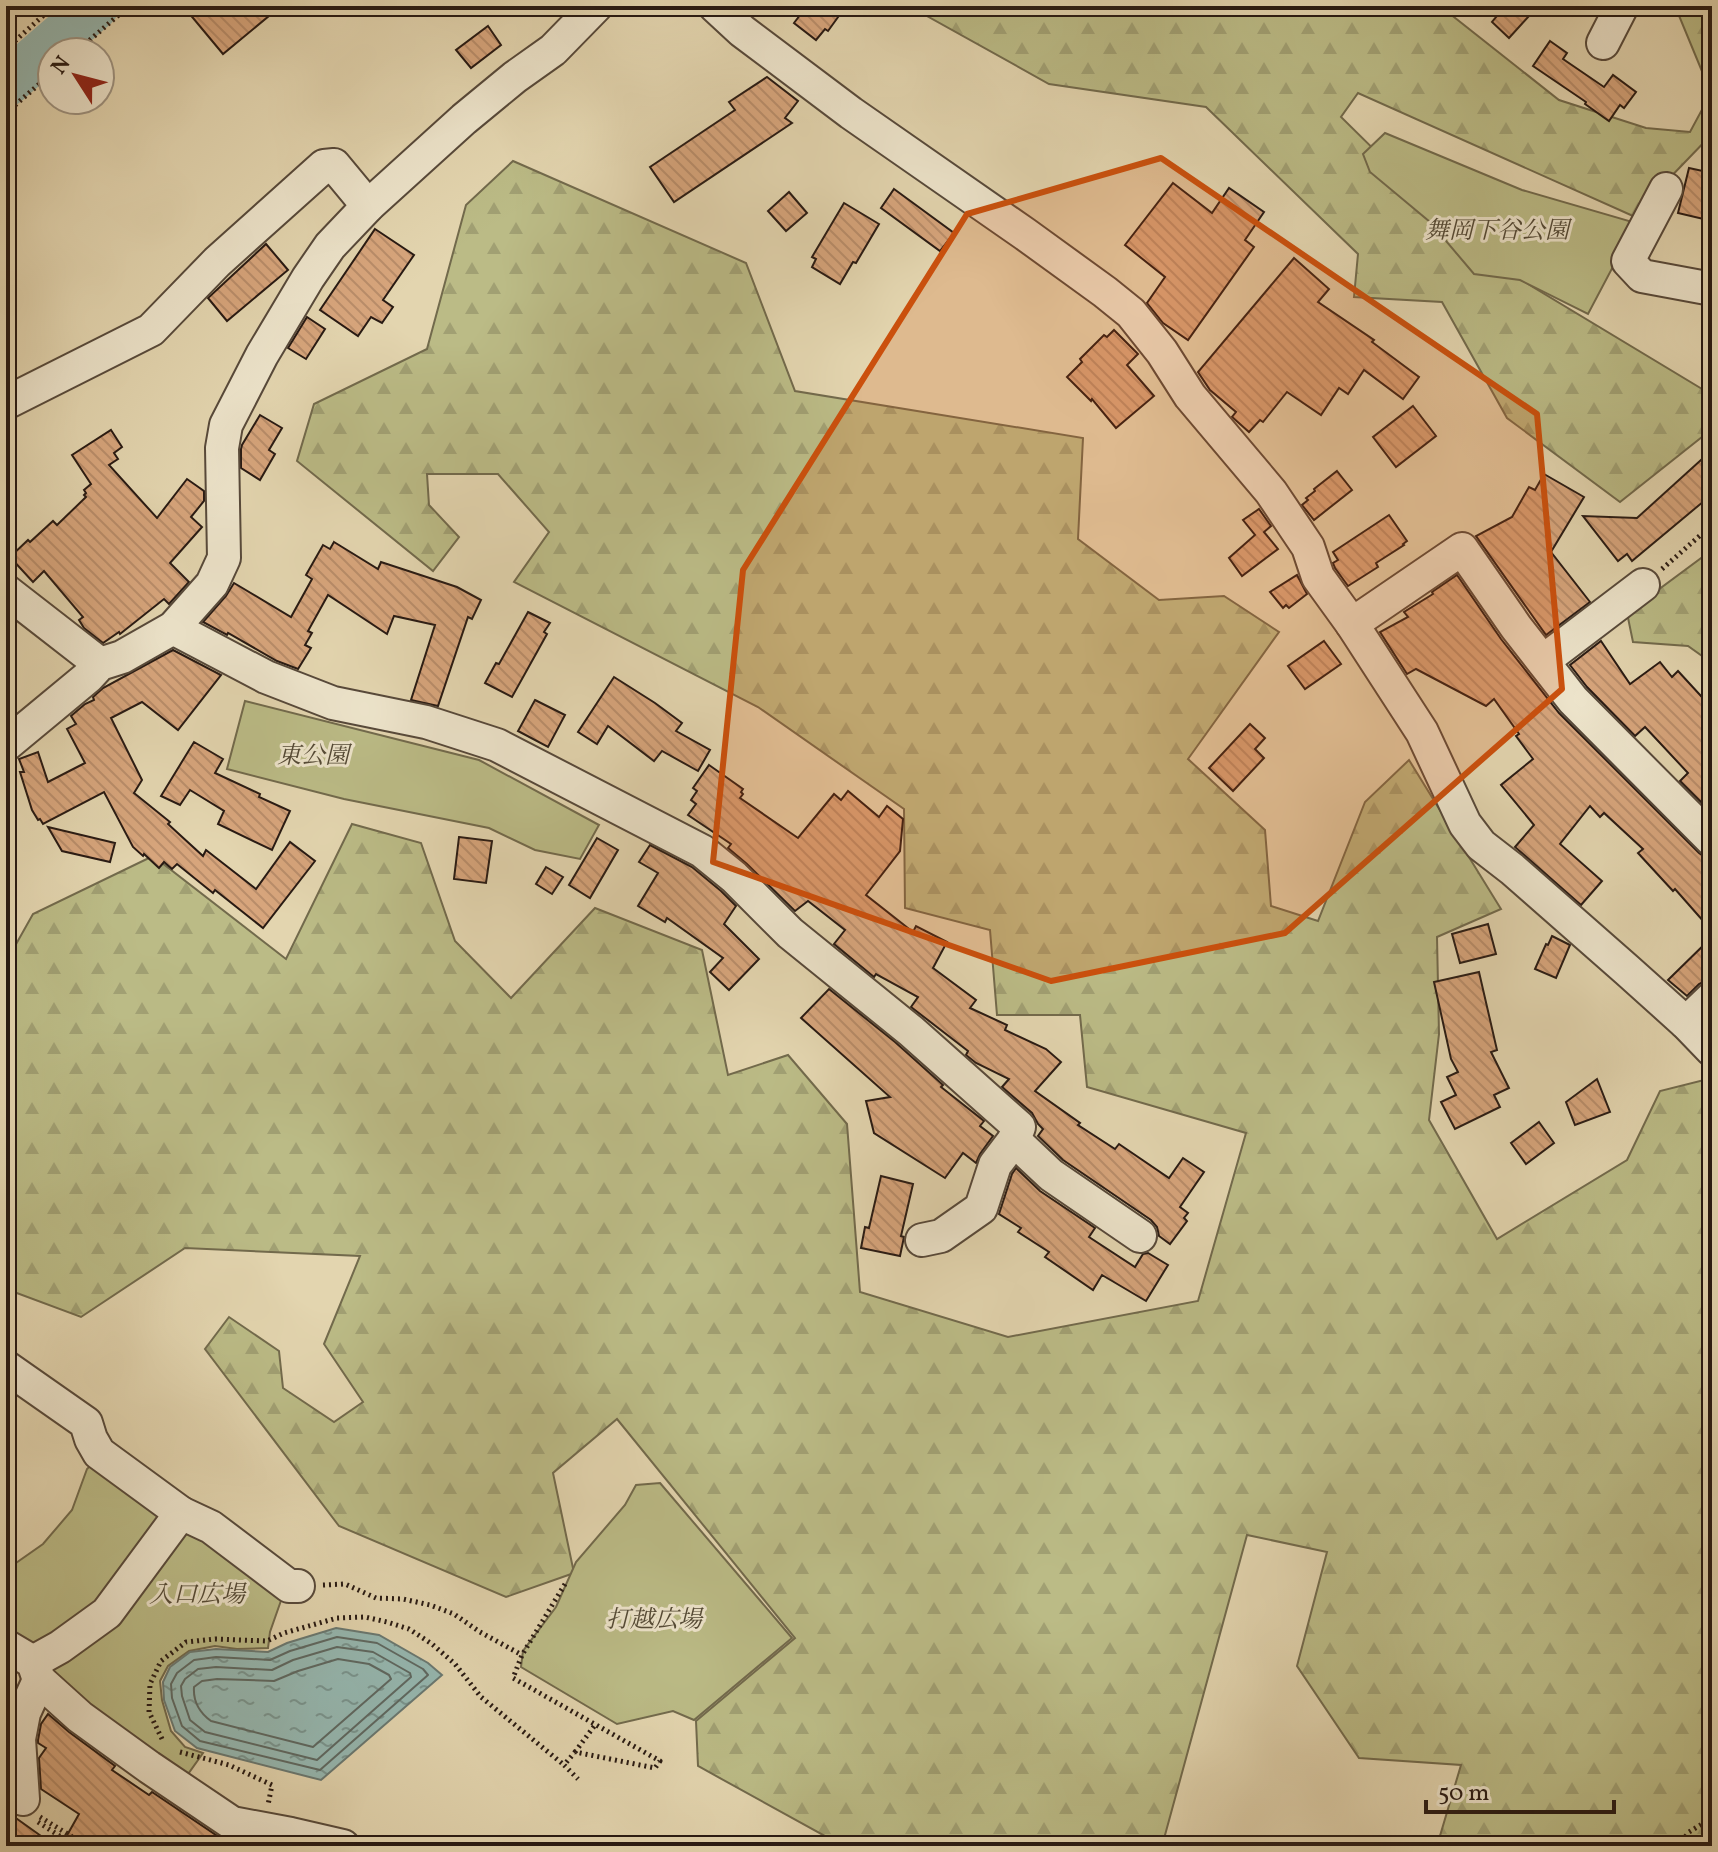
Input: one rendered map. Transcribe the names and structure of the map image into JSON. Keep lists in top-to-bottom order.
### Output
{
  "parks": [
    "舞岡下谷公園",
    "東公園",
    "入口広場",
    "打越広場"
  ],
  "scale_bar": "50 m",
  "north": "top left"
}
